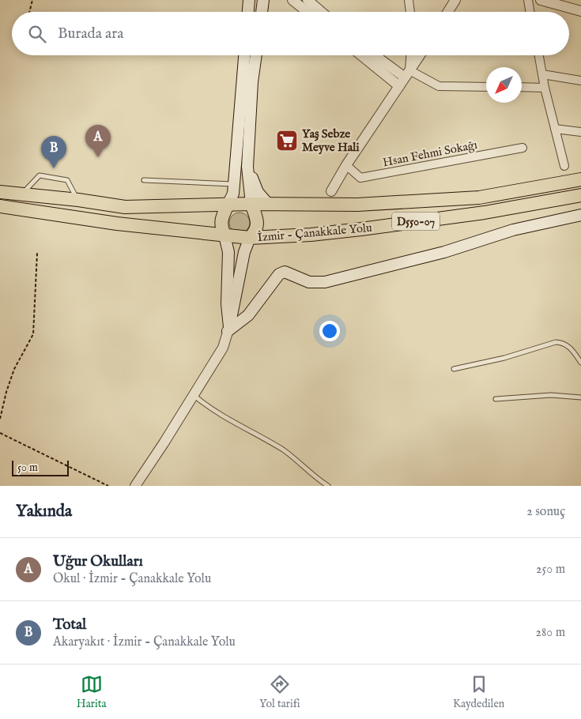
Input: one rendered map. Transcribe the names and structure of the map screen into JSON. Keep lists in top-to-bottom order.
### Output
{
  "streets": {
    "highway": ["D550-07", "İzmir - Çanakkale Yolu"],
    "street": ["Hsan Fehmi Sokağı"]
  },
  "places": {
    "supermarket": ["Yaş Sebze Meyve Hali"]
  },
  "scale_bar": "50 m",
  "north": "bottom left",
  "page": {
    "search": "Burada ara",
    "pins": ["A", "B"],
    "scale": "50 m",
    "heading": ["Yakında", "2 sonuç"],
    "list": [
      {
        "mark": "A",
        "name": "Uğur Okulları",
        "note": "Okul · İzmir - Çanakkale Yolu",
        "value": "250 m"
      },
      {
        "mark": "B",
        "name": "Total",
        "note": "Akaryakıt · İzmir - Çanakkale Yolu",
        "value": "280 m"
      }
    ],
    "nav": ["Harita", "Yol tarifi", "Kaydedilen"]
  }
}
